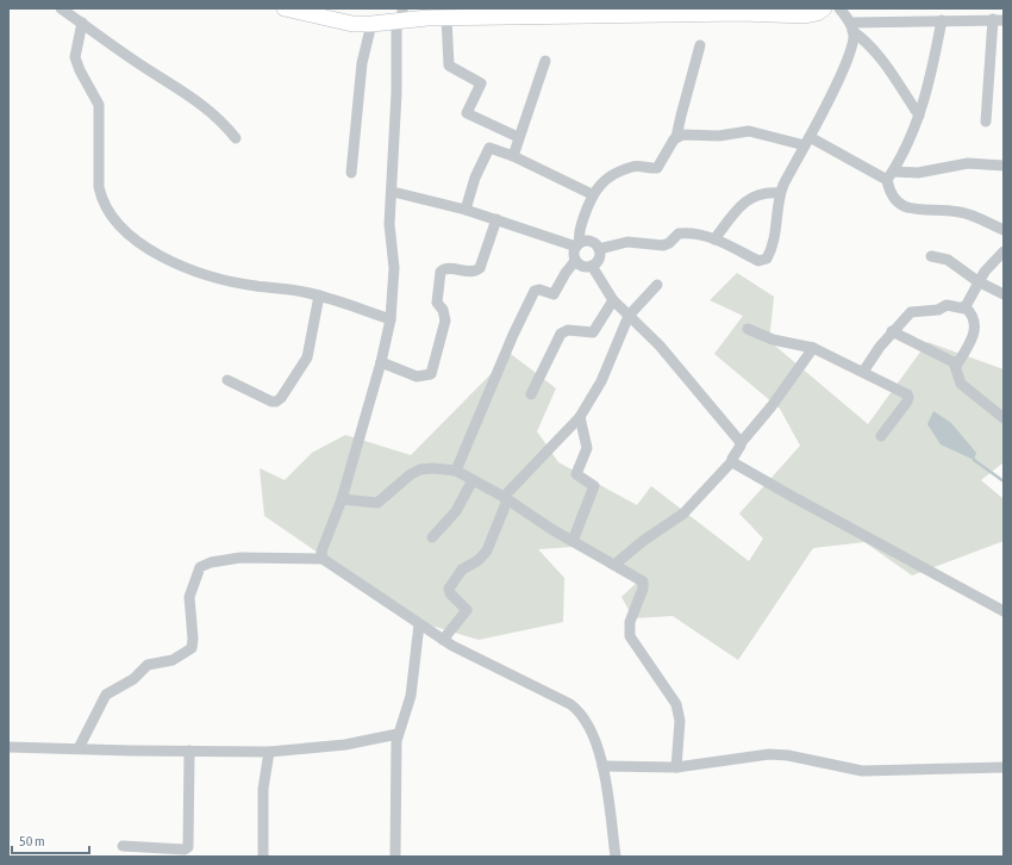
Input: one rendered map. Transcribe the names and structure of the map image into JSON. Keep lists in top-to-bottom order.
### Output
{
  "scale_bar": "50 m"
}
